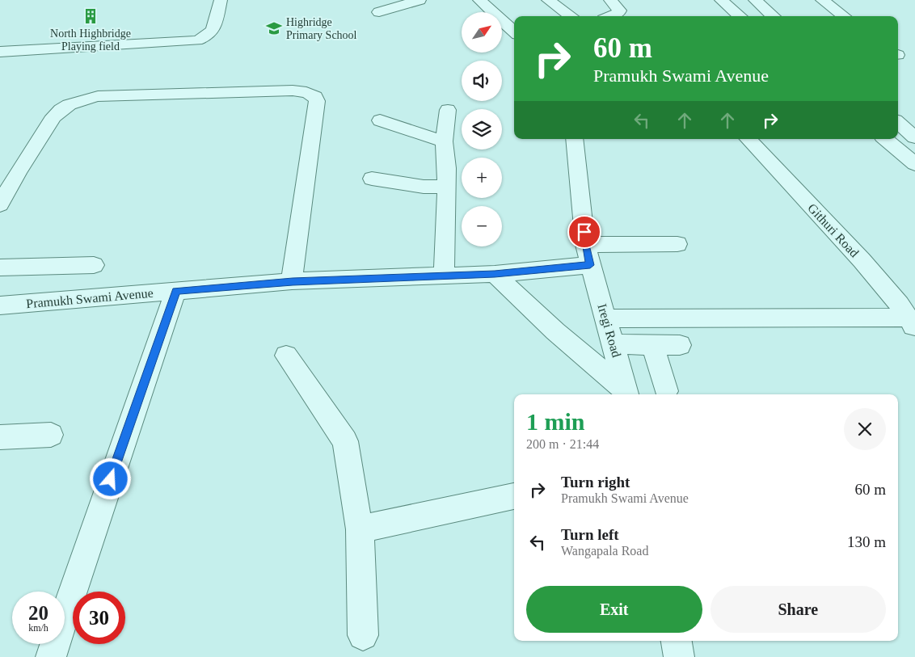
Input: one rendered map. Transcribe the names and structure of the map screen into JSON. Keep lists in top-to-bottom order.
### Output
{
  "streets": {
    "street": ["Githuri Road", "Pramukh Swami Avenue", "Iregi Road"]
  },
  "crossings": [
    ["Pramukh Swami Avenue", "Iregi Road"]
  ],
  "places": {
    "building": ["North Highbridge Playing field"],
    "school or university": ["Highridge Primary School"]
  },
  "north": "top right",
  "page": {
    "map_buttons": ["+", "−"],
    "turn": ["60 m", "Pramukh Swami Avenue"],
    "heading": ["1 min", "200 m · 21:44"],
    "list": [
      {
        "name": "Turn right",
        "note": "Pramukh Swami Avenue",
        "value": "60 m"
      },
      {
        "name": "Turn left",
        "note": "Wangapala Road",
        "value": "130 m"
      }
    ],
    "buttons": ["Exit", "Share"],
    "speed": "20 km/h",
    "limit": "30"
  }
}
